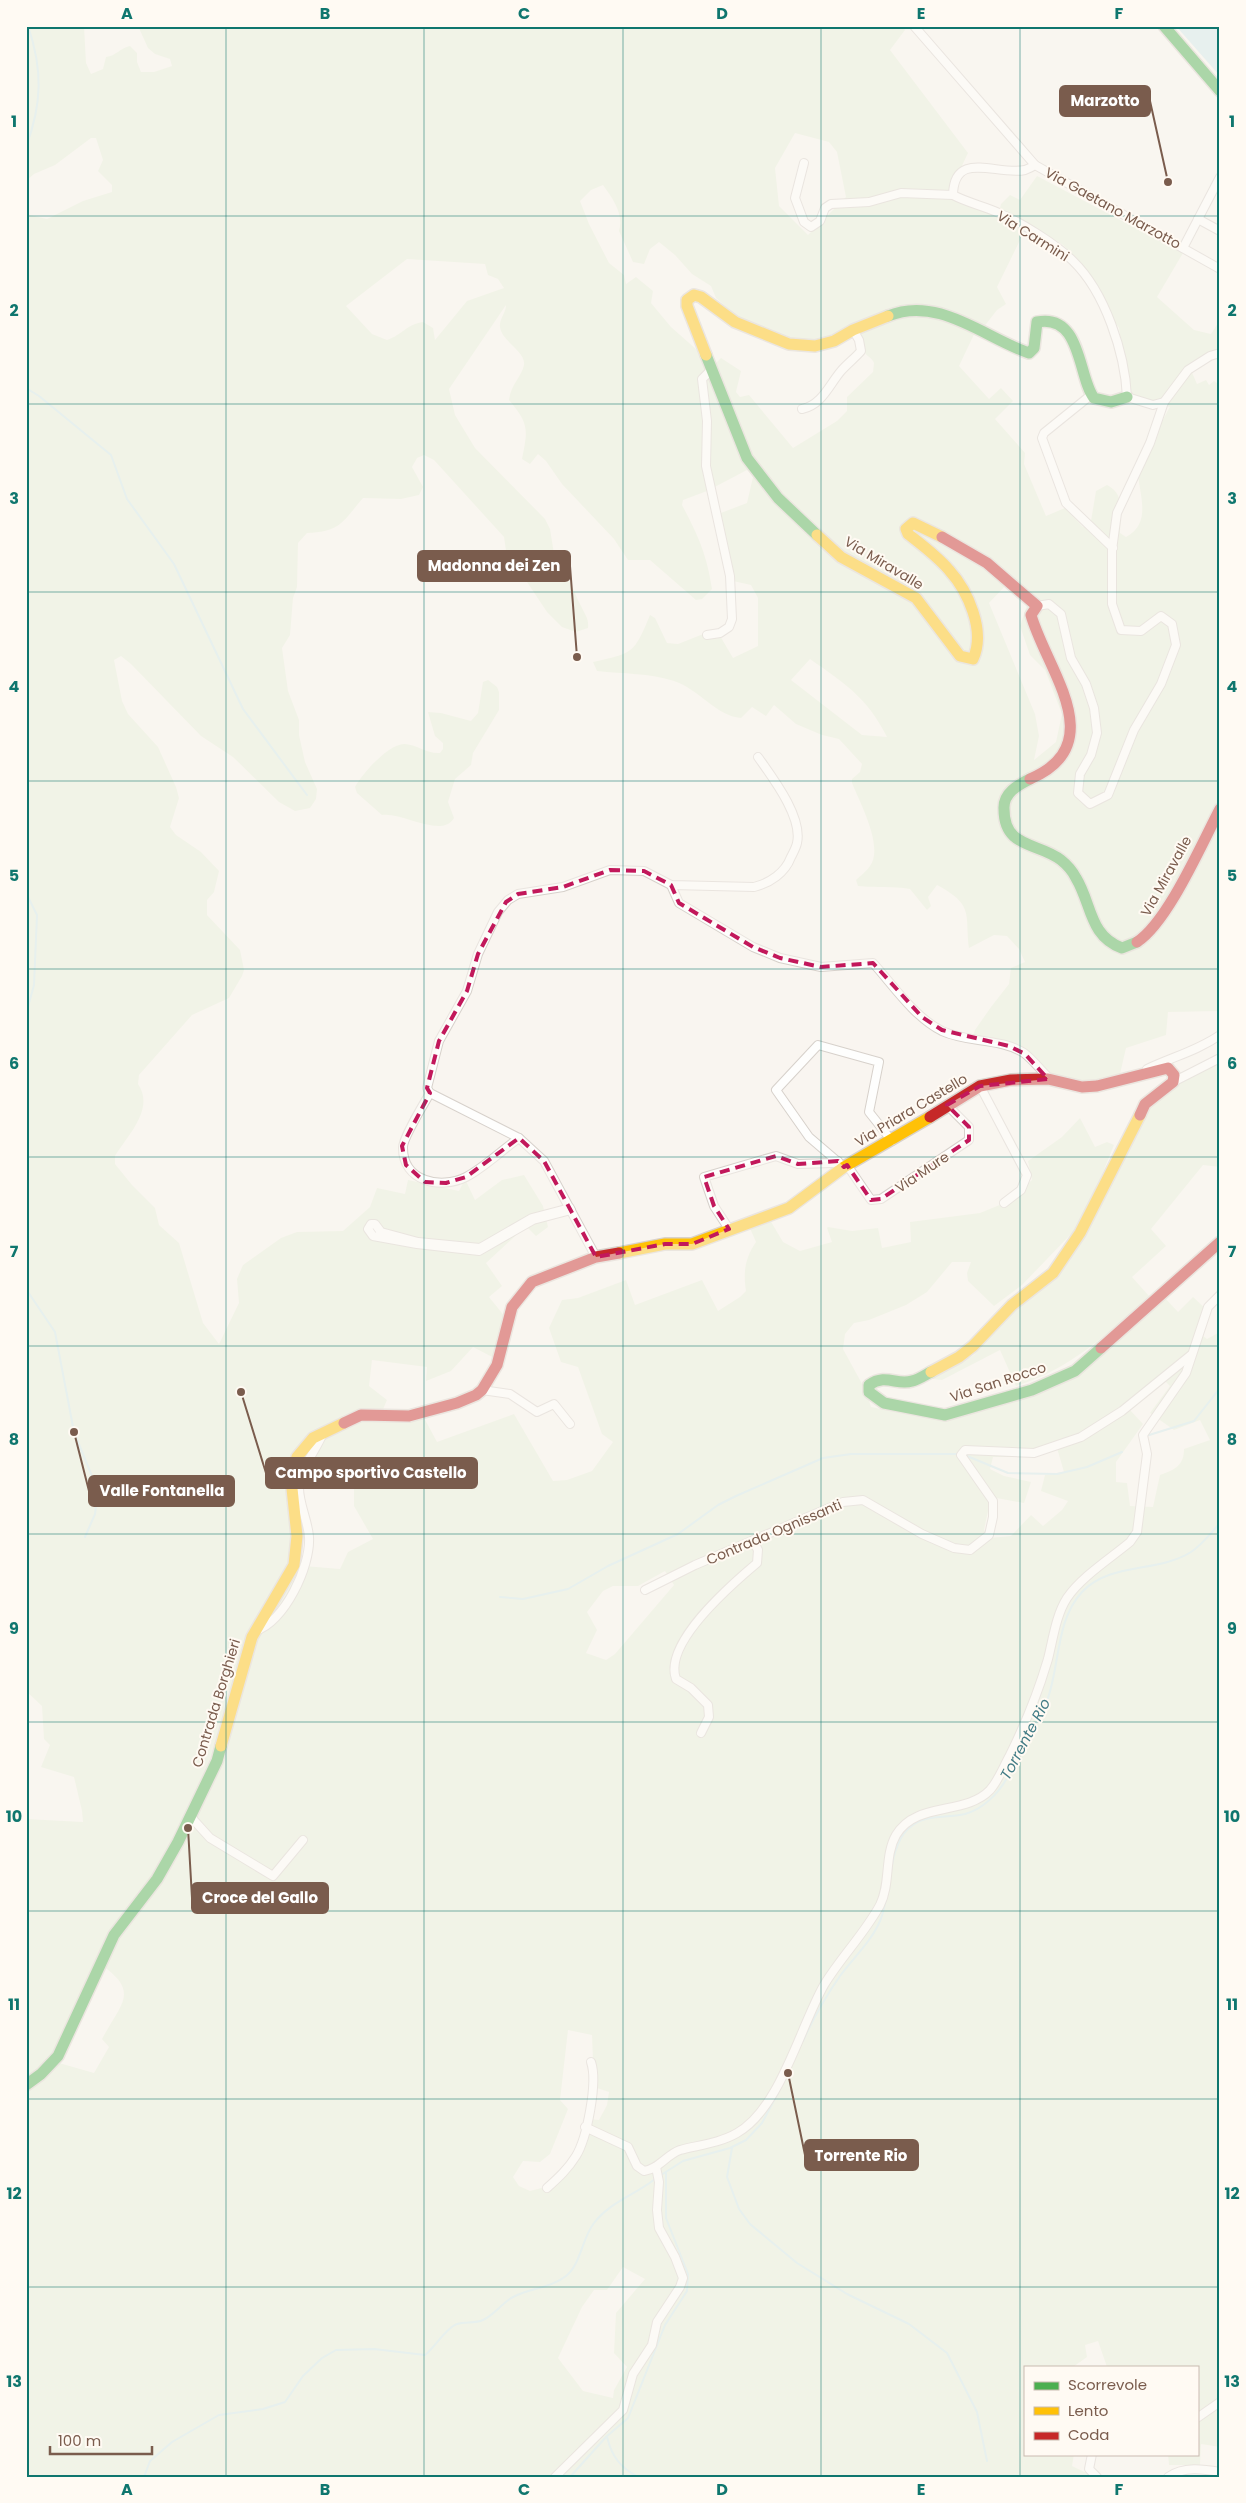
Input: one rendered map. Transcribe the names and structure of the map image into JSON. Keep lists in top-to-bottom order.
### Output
{
  "streets": {
    "street": [
      "Via Gaetano Marzotto",
      "Via Carmini",
      "Via Miravalle",
      "Via Priara Castello",
      "Via Mure",
      "Via San Rocco",
      "Contrada Ognissanti",
      "Contrada Borghieri"
    ]
  },
  "crossings": [
    ["Via Priara Castello", "Via Mure"],
    ["Via Priara Castello", "Via San Rocco"]
  ],
  "water": ["Torrente Rio"],
  "places": [
    "Marzotto",
    "Madonna dei Zen",
    "Campo sportivo Castello",
    "Valle Fontanella",
    "Croce del Gallo",
    "Torrente Rio"
  ],
  "legend": ["Scorrevole", "Lento", "Coda"],
  "scale_bar": "100 m",
  "grid": {
    "columns": [
      "A",
      "B",
      "C",
      "D",
      "E",
      "F"
    ],
    "rows": [
      "1",
      "2",
      "3",
      "4",
      "5",
      "6",
      "7",
      "8",
      "9",
      "10",
      "11",
      "12",
      "13"
    ]
  }
}
